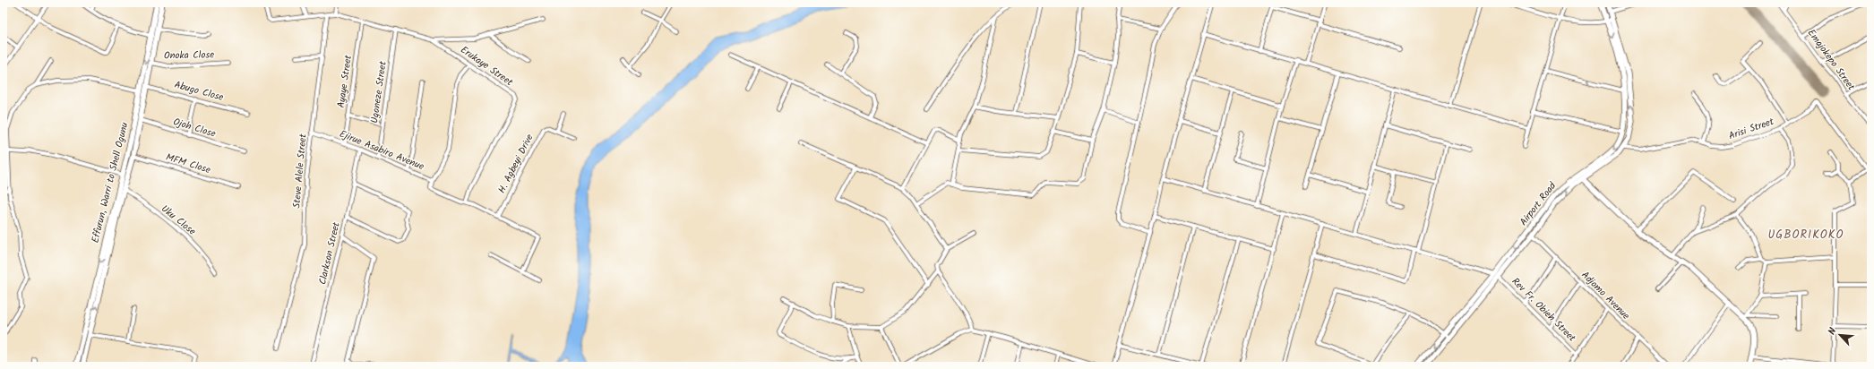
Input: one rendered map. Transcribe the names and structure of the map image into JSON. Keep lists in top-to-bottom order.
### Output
{
  "streets": {
    "main road": ["Effurun, Warri to Shell Ogunu", "Airport Road"],
    "street": [
      "Onoka Close",
      "Emajokepo Street",
      "Erukaye Street",
      "Ayaye Street",
      "Abugo Close",
      "Ugoneze Street",
      "Ojoh Close",
      "Arisi Street",
      "Ejirue Asabiro Avenue",
      "MFM Close",
      "H. Agbeyi Drive",
      "Steve Alele Street",
      "Uku Close",
      "Clarkson Street",
      "Adjomo Avenue",
      "Rev Fr. Obieh Street"
    ]
  },
  "crossings": [
    ["Onoka Close", "Effurun, Warri to Shell Ogunu"],
    ["Erukaye Street", "Ayaye Street"],
    ["Erukaye Street", "Ugoneze Street"],
    ["Erukaye Street", "Ejirue Asabiro Avenue"],
    ["Ayaye Street", "Ejirue Asabiro Avenue"],
    ["Abugo Close", "Effurun, Warri to Shell Ogunu"],
    ["Ugoneze Street", "Ejirue Asabiro Avenue"],
    ["Ojoh Close", "Effurun, Warri to Shell Ogunu"],
    ["Arisi Street", "Airport Road"],
    ["Ejirue Asabiro Avenue", "H. Agbeyi Drive"],
    ["Ejirue Asabiro Avenue", "Steve Alele Street"],
    ["Ejirue Asabiro Avenue", "Clarkson Street"],
    ["MFM Close", "Effurun, Warri to Shell Ogunu"],
    ["Effurun, Warri to Shell Ogunu", "Uku Close"],
    ["Airport Road", "Adjomo Avenue"],
    ["Airport Road", "Rev Fr. Obieh Street"]
  ],
  "districts": ["UGBORIKOKO"],
  "north": "top left"
}
